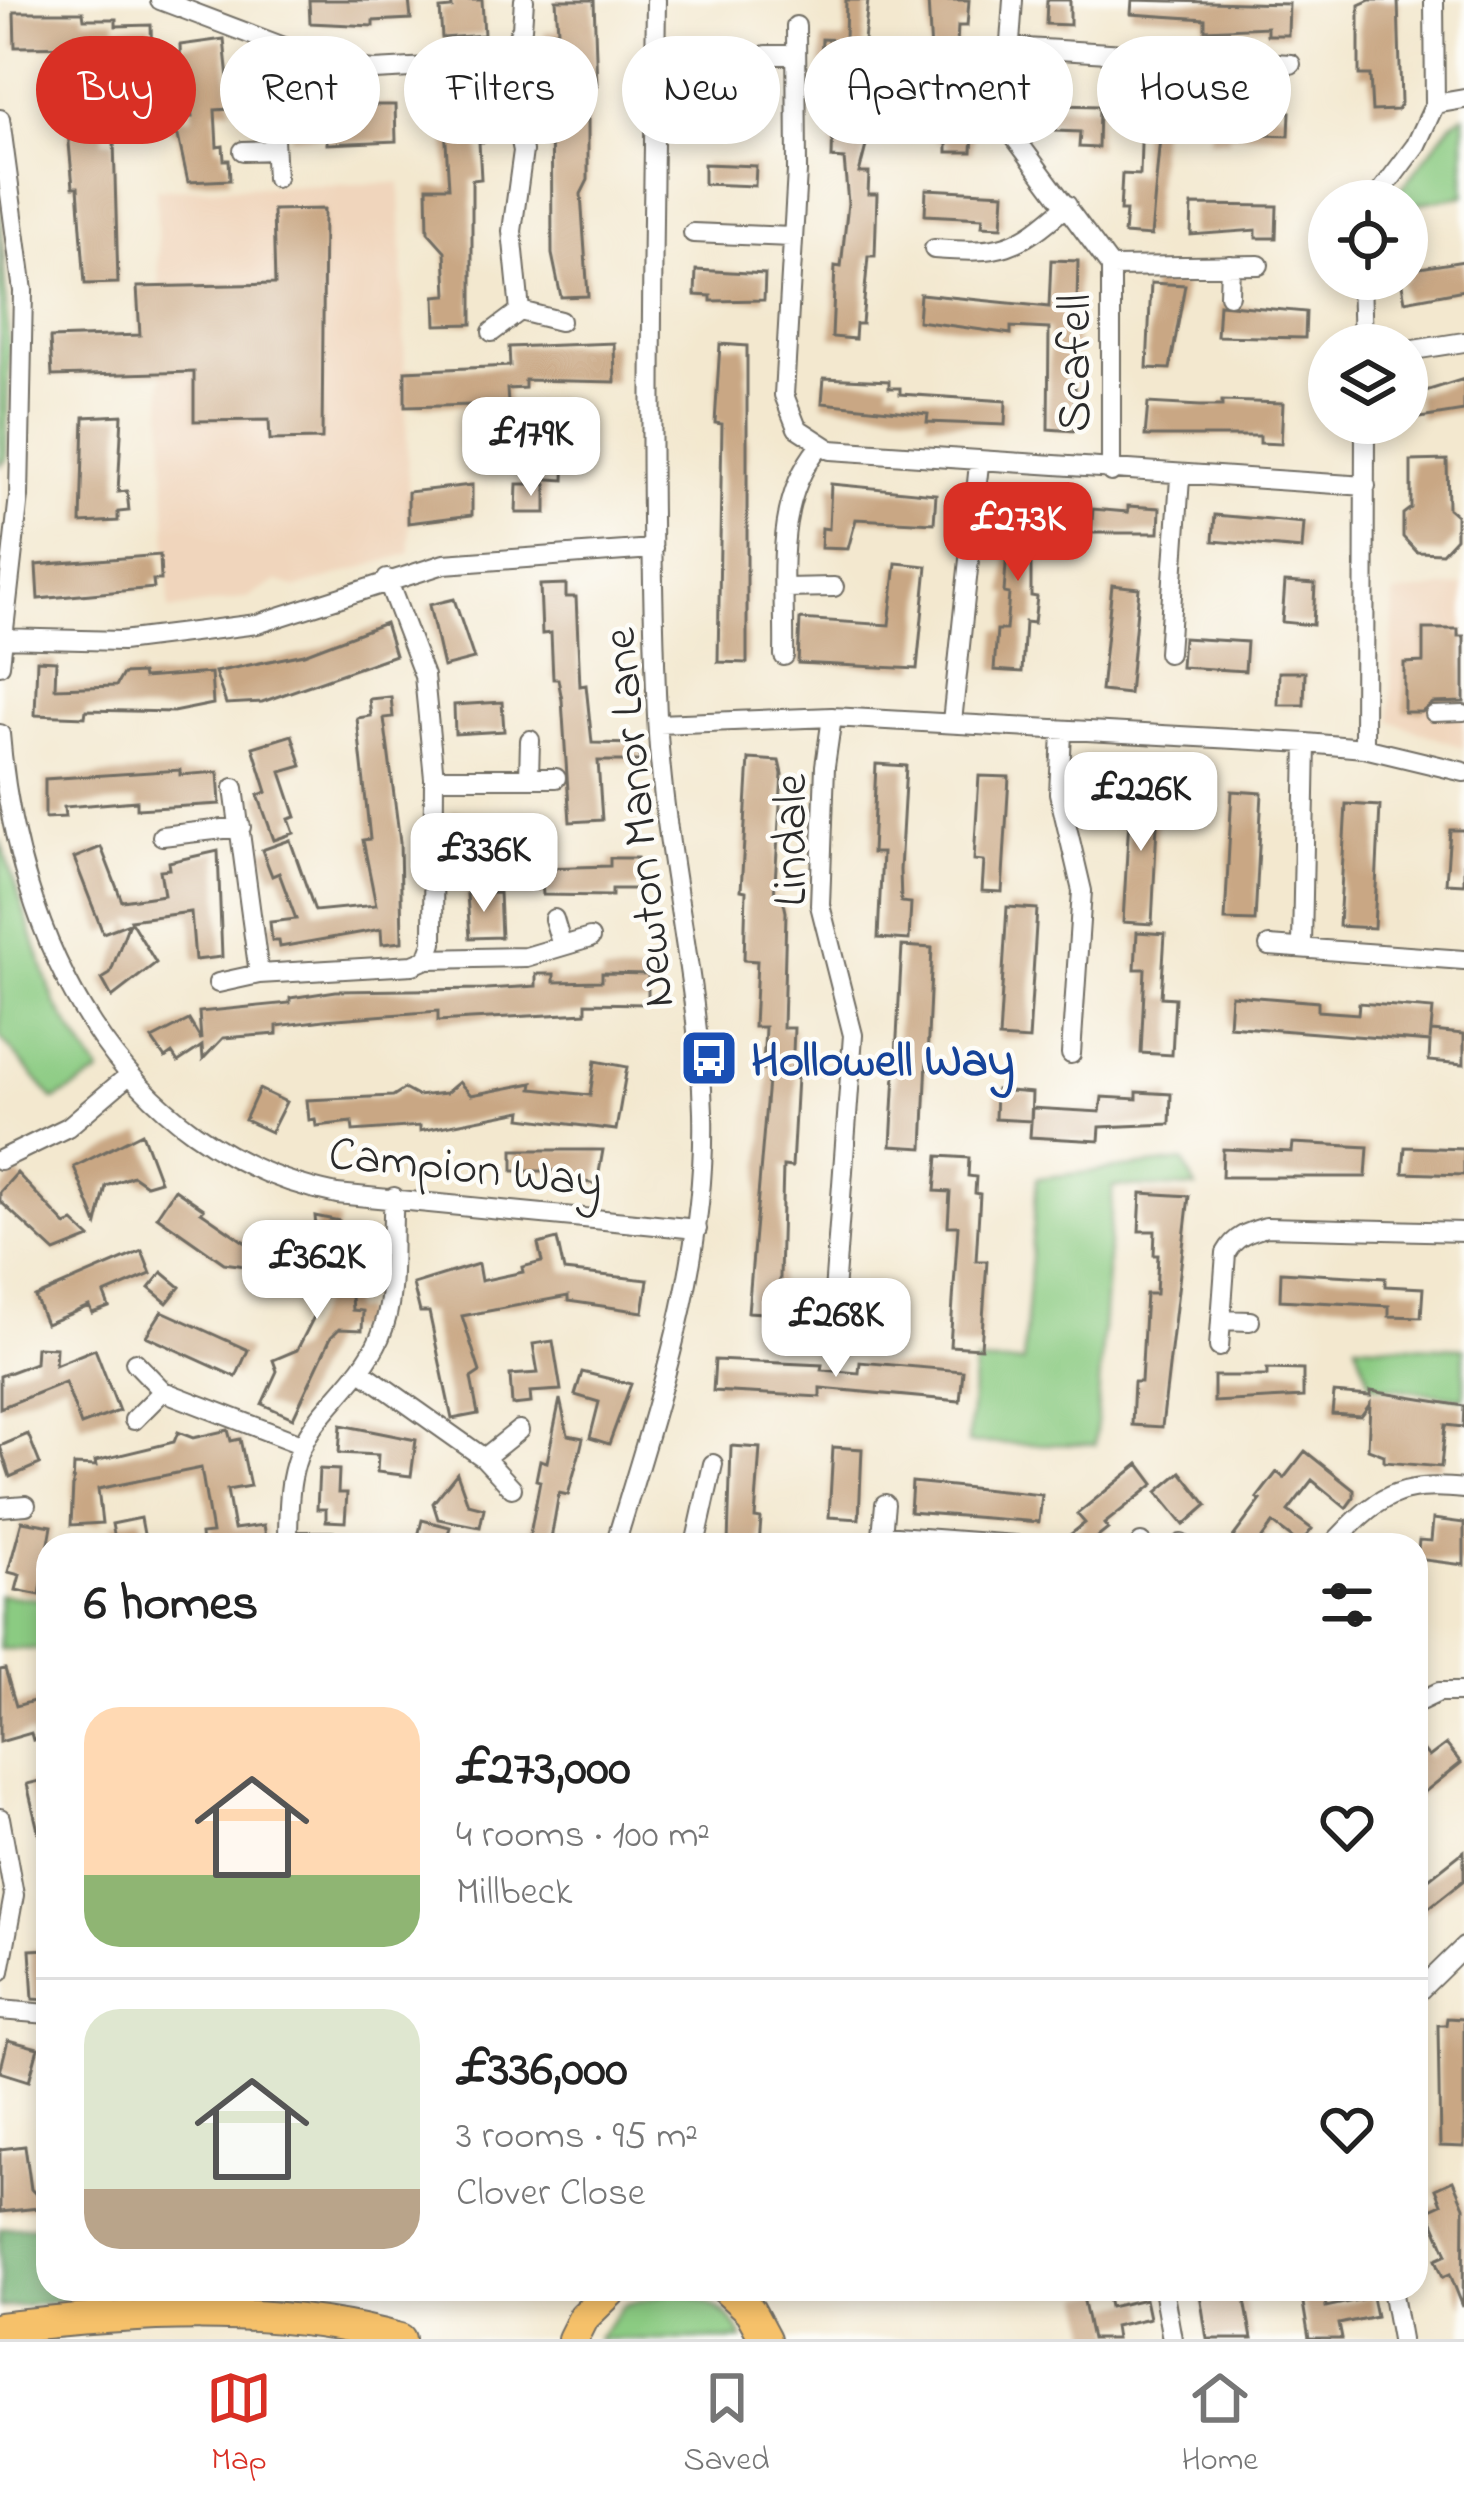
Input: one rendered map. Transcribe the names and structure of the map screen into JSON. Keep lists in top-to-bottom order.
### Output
{
  "streets": {
    "street": [
      "Scafell",
      "Newton Manor Lane",
      "Lindale",
      "Campion Way"
    ]
  },
  "crossings": [
    ["Newton Manor Lane", "Campion Way"]
  ],
  "places": {
    "bus stop": ["Hollowell Way"]
  },
  "page": {
    "chip": [
      "Buy",
      "Rent",
      "Filters",
      "New",
      "Apartment",
      "House"
    ],
    "price": [
      "£179K",
      "£273K",
      "£226K",
      "£336K",
      "£362K",
      "£268K"
    ],
    "heading": "6 homes",
    "list": [
      {
        "name": "£273,000",
        "note": "4 rooms · 100 m² · Millbeck"
      },
      {
        "name": "£336,000",
        "note": "3 rooms · 95 m² · Clover Close"
      }
    ],
    "tabs": ["Map", "Saved", "Home"]
  }
}
